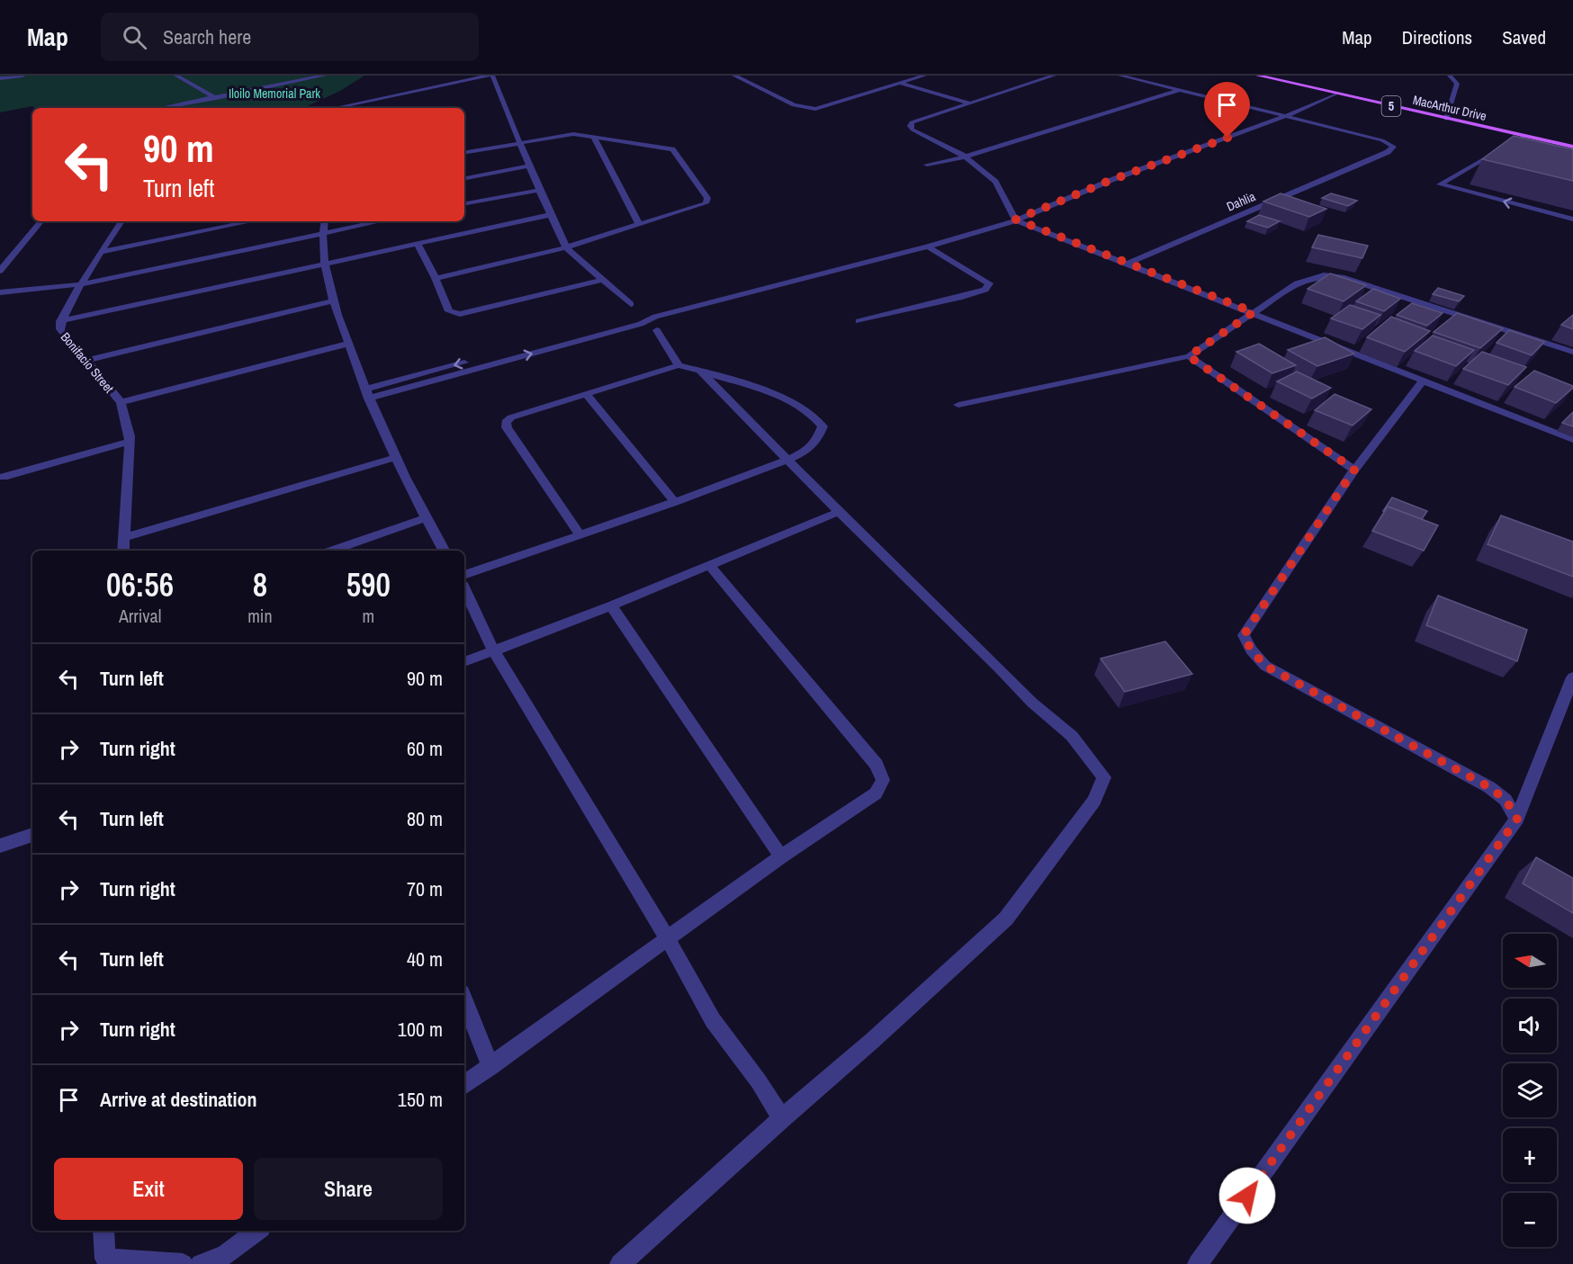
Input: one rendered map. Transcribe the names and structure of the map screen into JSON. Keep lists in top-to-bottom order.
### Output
{
  "streets": {
    "main road": ["5", "MacArthur Drive"],
    "street": ["Dahlia", "Bonifacio Street"]
  },
  "parks": ["Iloilo Memorial Park"],
  "north": "left",
  "page": {
    "header": "Map",
    "search": "Search here",
    "nav": ["Map", "Directions", "Saved"],
    "turn": ["90 m", "Turn left"],
    "eta": [
      "06:56",
      "Arrival",
      "8",
      "min",
      "590",
      "m"
    ],
    "list": [
      {
        "name": "Turn left",
        "value": "90 m"
      },
      {
        "name": "Turn right",
        "value": "60 m"
      },
      {
        "name": "Turn left",
        "value": "80 m"
      },
      {
        "name": "Turn right",
        "value": "70 m"
      },
      {
        "name": "Turn left",
        "value": "40 m"
      },
      {
        "name": "Turn right",
        "value": "100 m"
      },
      {
        "name": "Arrive at destination",
        "value": "150 m"
      }
    ],
    "map_buttons": ["+", "−"],
    "buttons": ["Exit", "Share"]
  }
}
